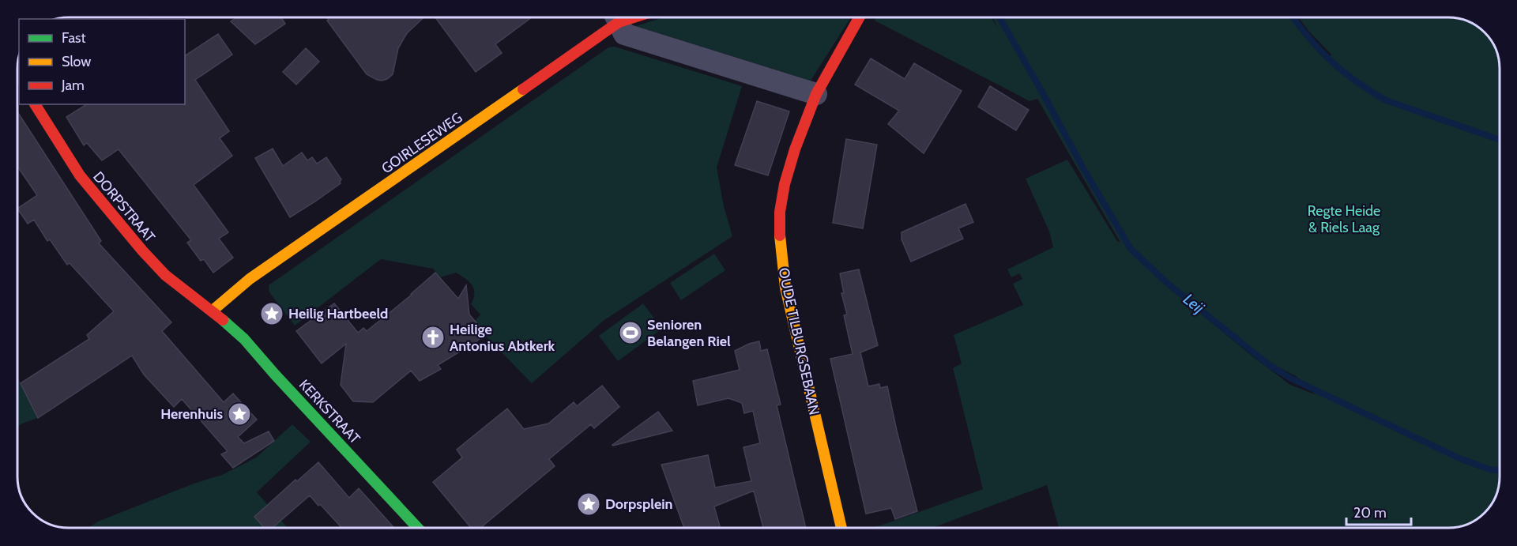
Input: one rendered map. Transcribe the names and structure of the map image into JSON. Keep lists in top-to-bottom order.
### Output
{
  "streets": {
    "street": [
      "GOIRLESEWEG",
      "DORPSTRAAT",
      "OUDE TILBURGSEBAAN",
      "KERKSTRAAT"
    ]
  },
  "crossings": [
    ["GOIRLESEWEG", "DORPSTRAAT"],
    ["GOIRLESEWEG", "KERKSTRAAT"],
    ["DORPSTRAAT", "KERKSTRAAT"]
  ],
  "water": ["Leij"],
  "parks": ["Regte Heide & Riels Laag"],
  "places": {
    "place": ["Heilig Hartbeeld", "Herenhuis", "Dorpsplein"],
    "sports": ["Senioren Belangen Riel"],
    "church": ["Heilige Antonius Abtkerk"]
  },
  "legend": ["Fast", "Slow", "Jam"],
  "scale_bar": "20 m"
}
